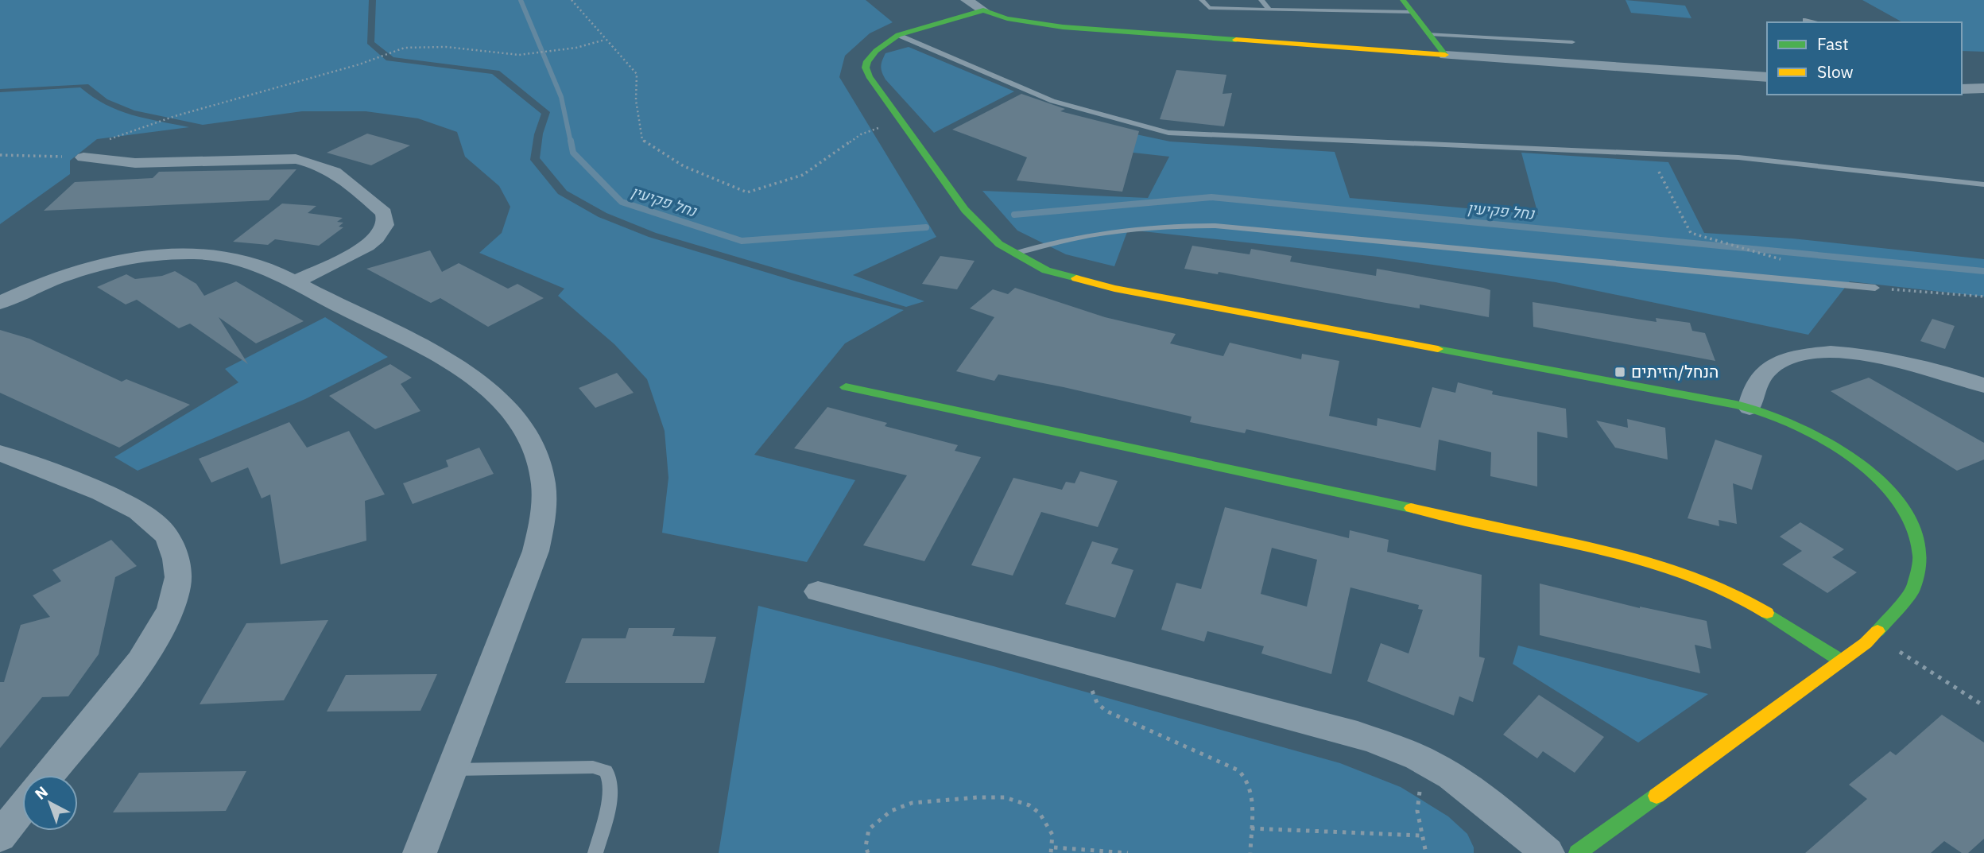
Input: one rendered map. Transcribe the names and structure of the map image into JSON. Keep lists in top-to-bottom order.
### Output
{
  "water": ["נחל פקיעין"],
  "places": {
    "transit": ["הנחל/הזיתים"]
  },
  "legend": ["Fast", "Slow"],
  "north": "top left"
}
